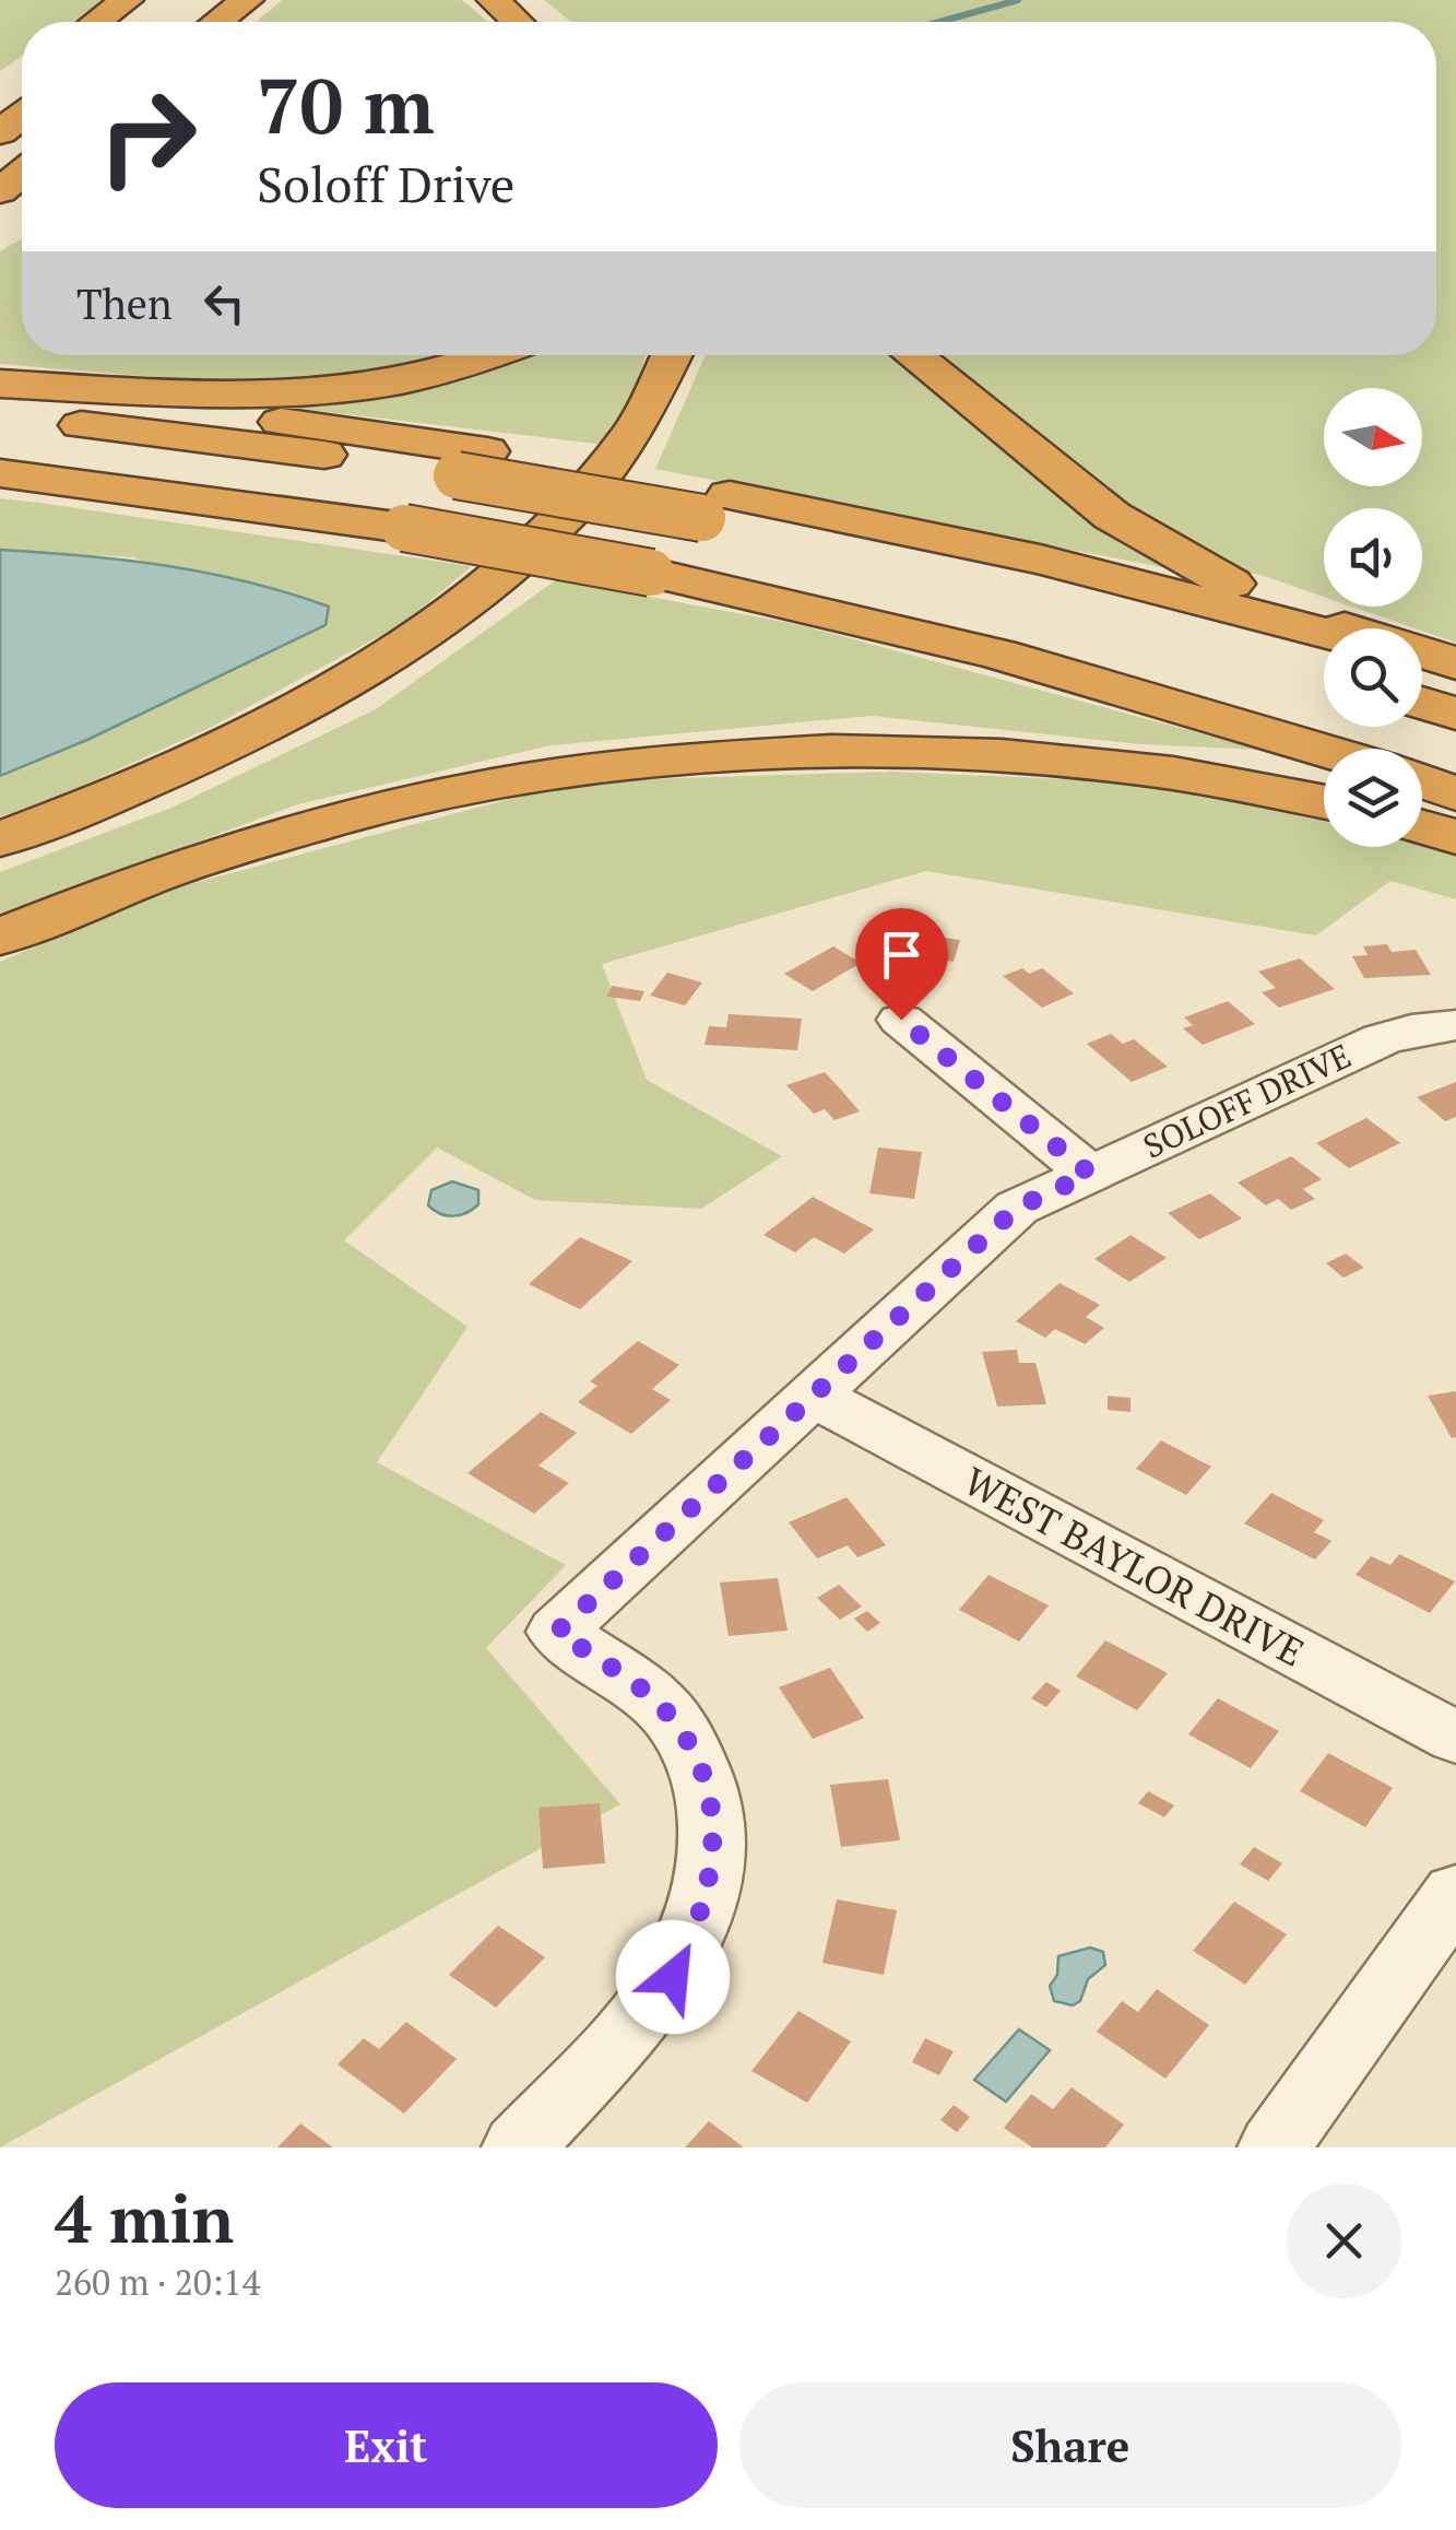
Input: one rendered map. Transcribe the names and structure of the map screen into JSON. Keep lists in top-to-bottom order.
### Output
{
  "streets": {
    "street": ["SOLOFF DRIVE", "WEST BAYLOR DRIVE"]
  },
  "crossings": [
    ["SOLOFF DRIVE", "WEST BAYLOR DRIVE"]
  ],
  "north": "right",
  "page": {
    "turn": ["70 m", "Soloff Drive"],
    "then": "Then",
    "heading": ["4 min", "260 m · 20:14"],
    "buttons": ["Exit", "Share"]
  }
}
